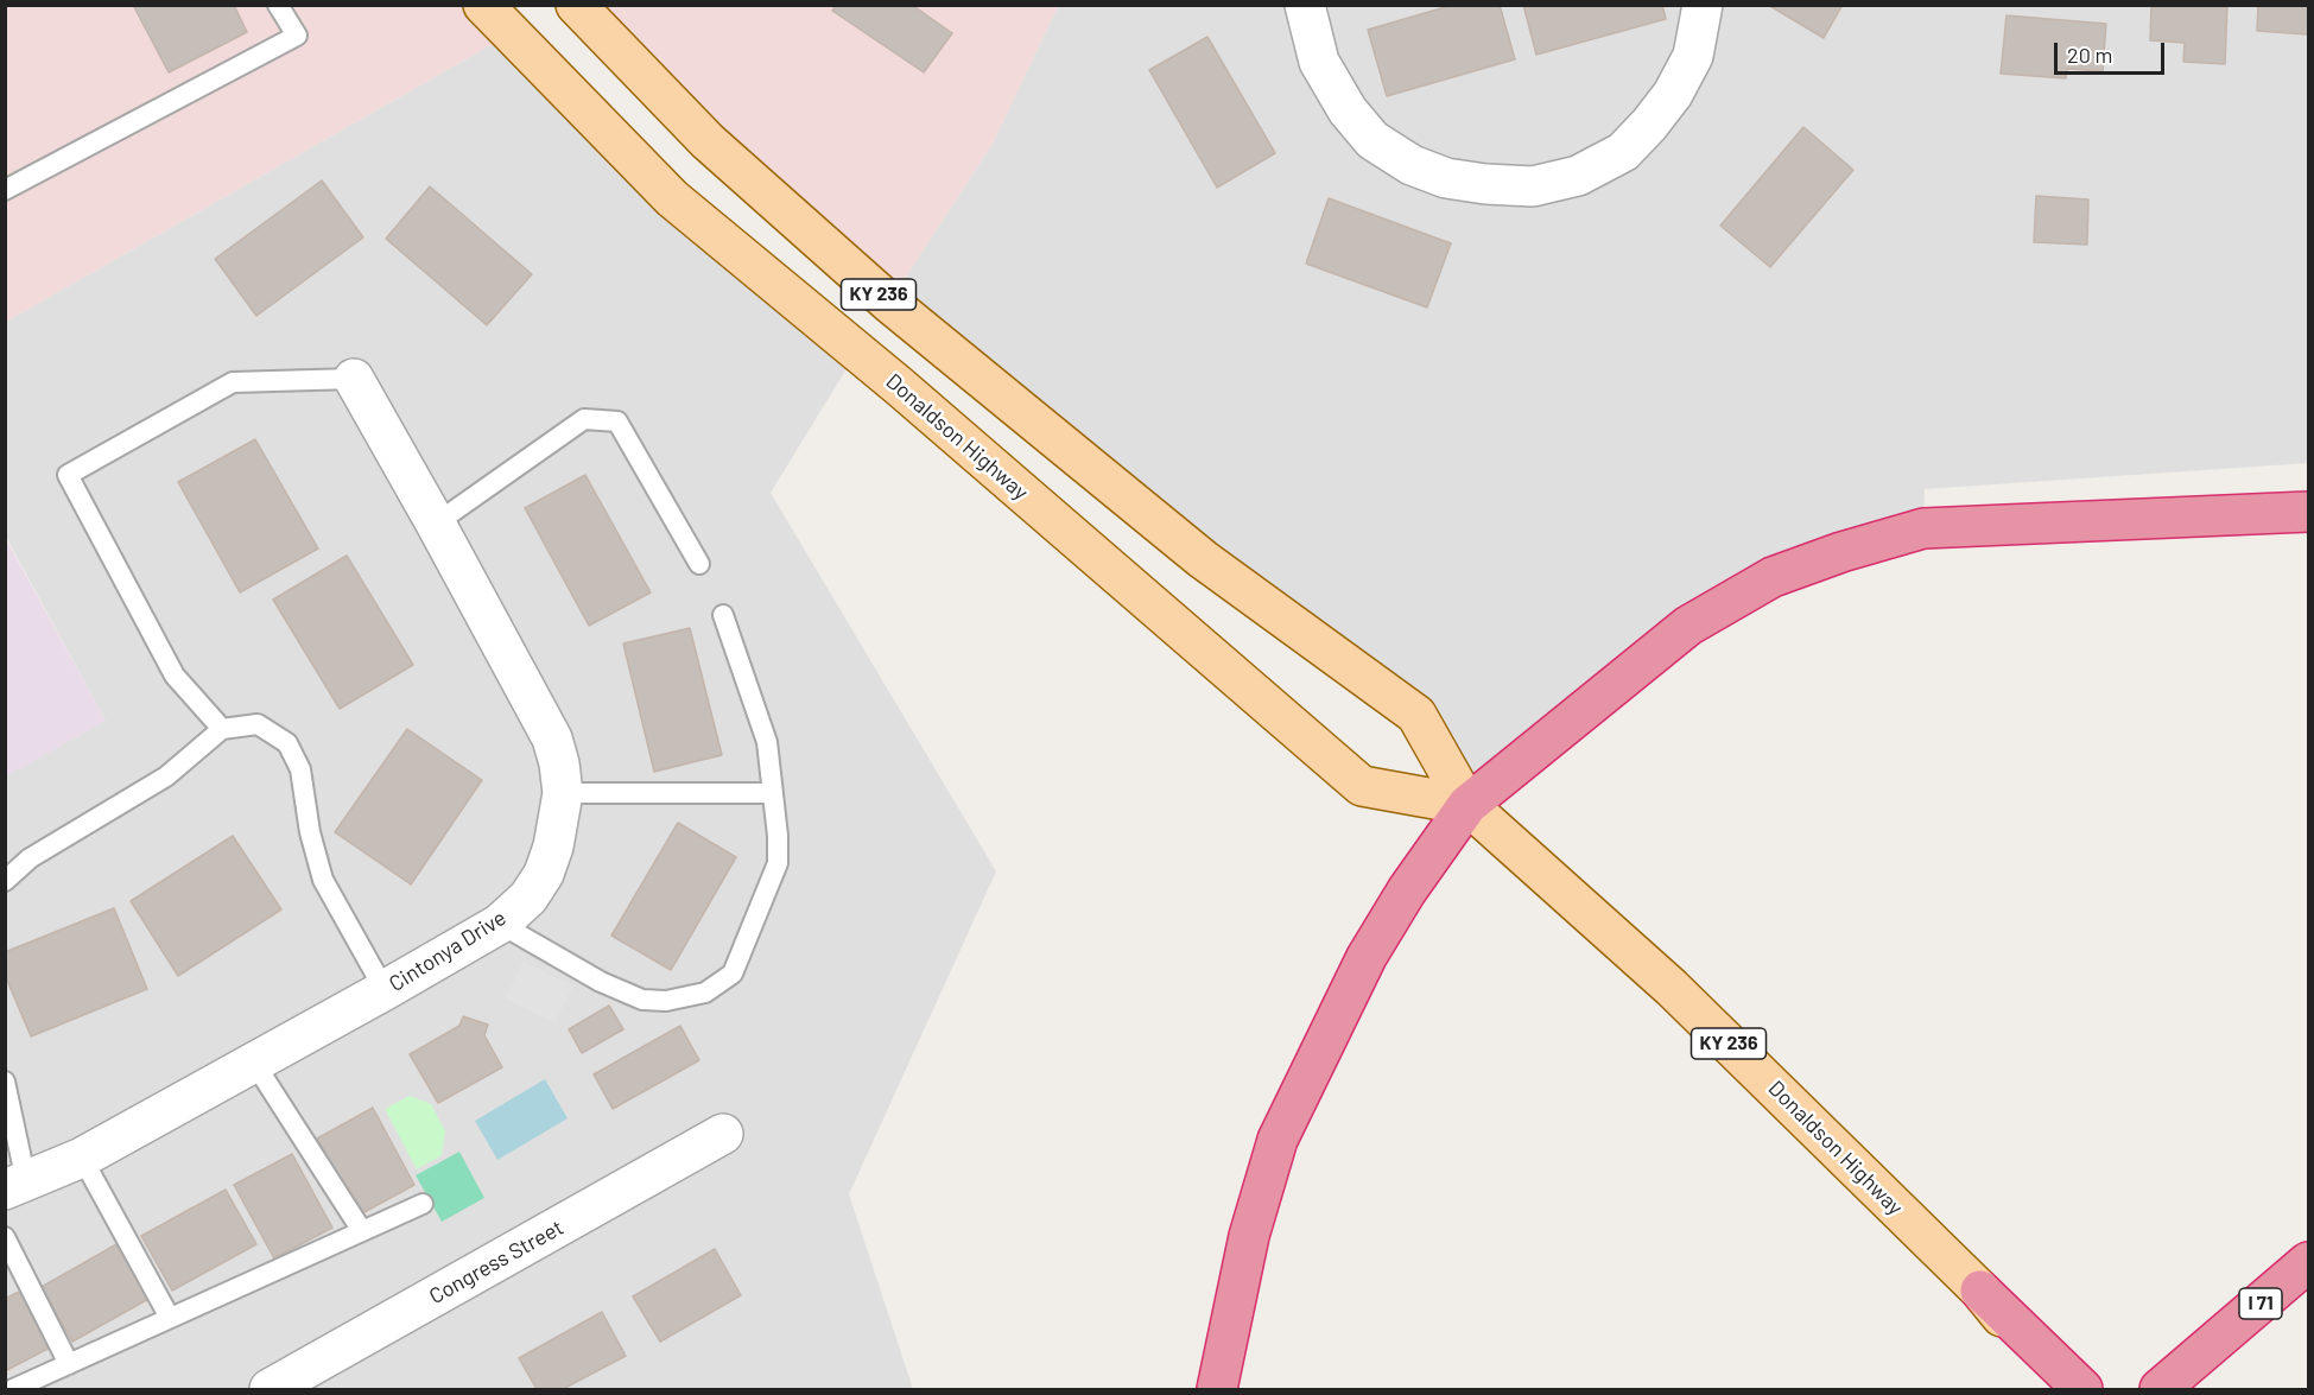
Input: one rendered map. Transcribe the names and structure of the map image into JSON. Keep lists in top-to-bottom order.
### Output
{
  "streets": {
    "highway": ["I 71"],
    "main road": ["KY 236", "Donaldson Highway"],
    "street": ["Cintonya Drive", "Congress Street"]
  },
  "scale_bar": "20 m"
}
